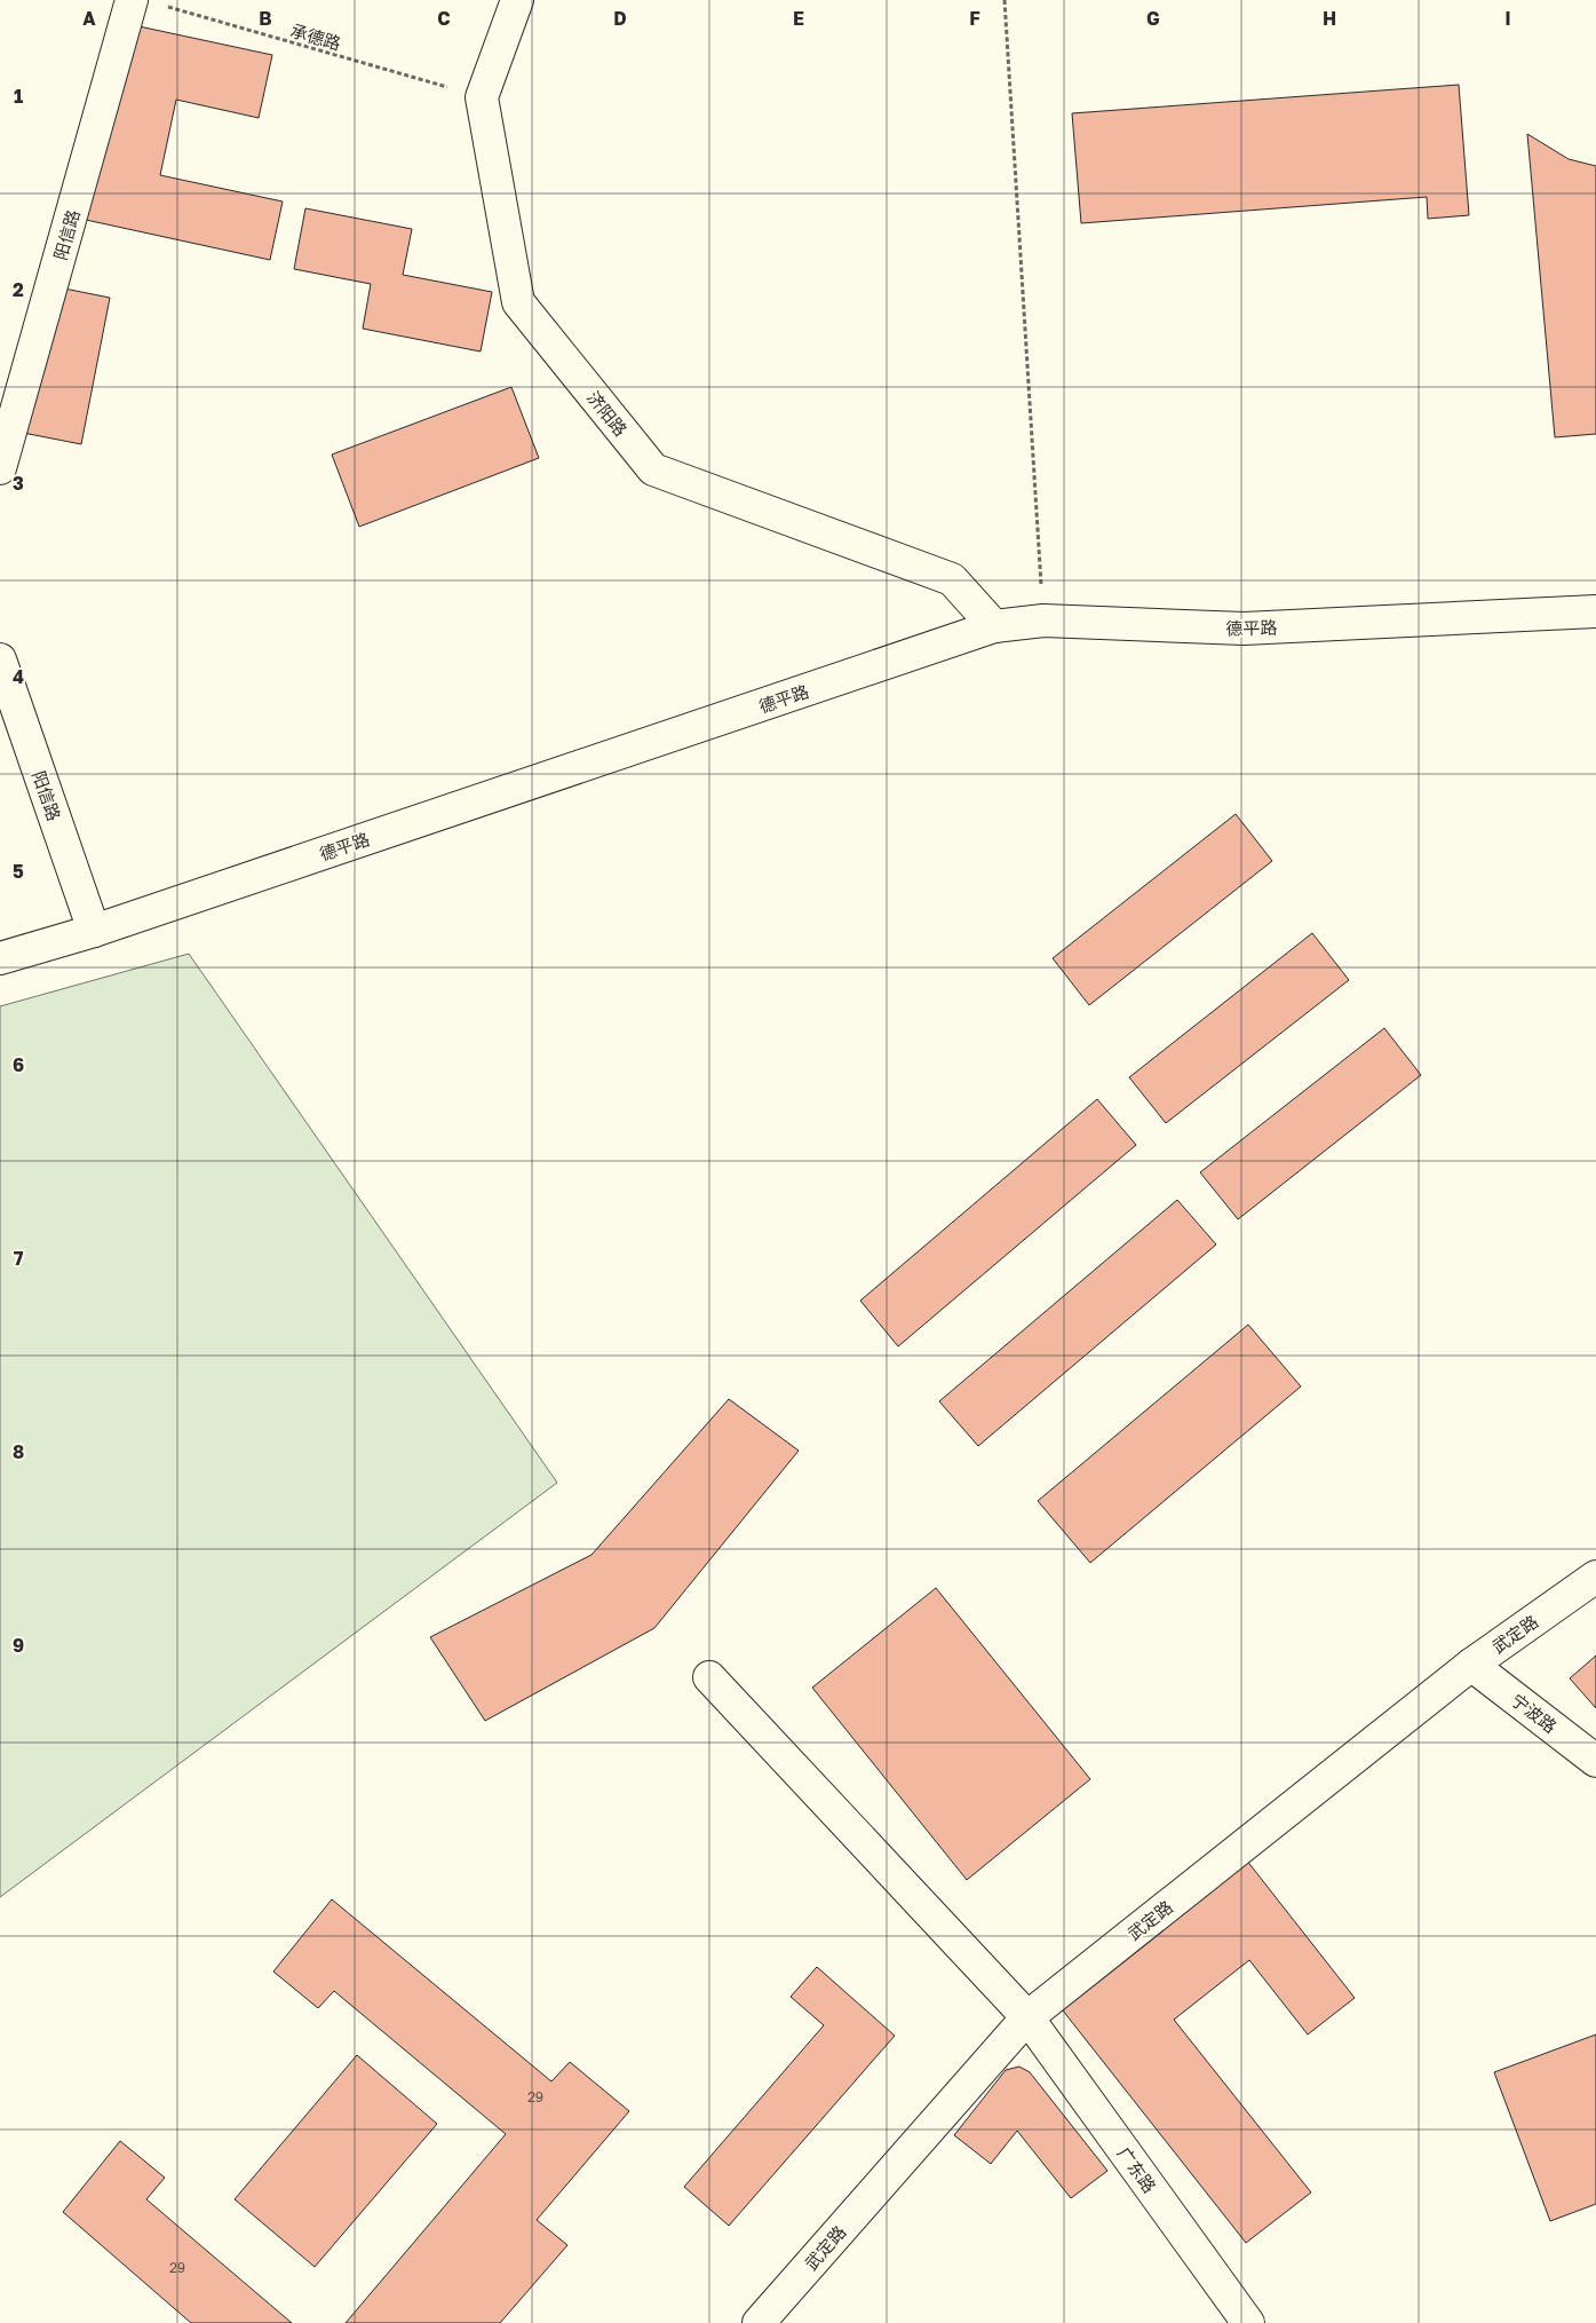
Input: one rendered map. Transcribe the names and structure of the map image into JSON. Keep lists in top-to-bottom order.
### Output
{
  "streets": {
    "street": [
      "阳信路",
      "济阳路",
      "德平路",
      "武定路",
      "宁波路",
      "广东路"
    ],
    "path": ["承德路"]
  },
  "crossings": [
    ["承德路", "济阳路"],
    ["阳信路", "德平路"],
    ["济阳路", "德平路"],
    ["武定路", "宁波路"],
    ["武定路", "广东路"]
  ],
  "house_numbers": ["29", "29"],
  "grid": {
    "columns": [
      "A",
      "B",
      "C",
      "D",
      "E",
      "F",
      "G",
      "H",
      "I"
    ],
    "rows": [
      "1",
      "2",
      "3",
      "4",
      "5",
      "6",
      "7",
      "8",
      "9"
    ]
  }
}
